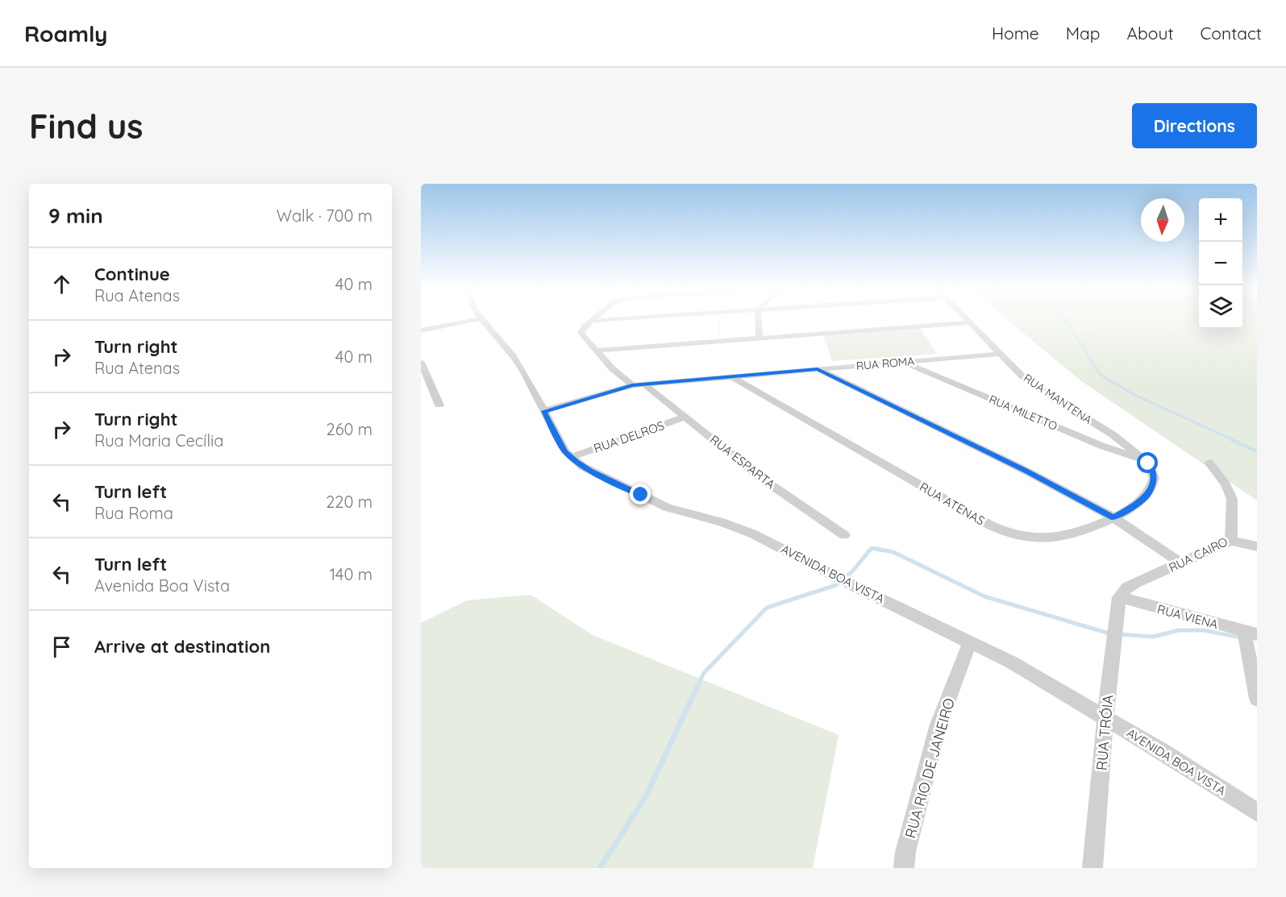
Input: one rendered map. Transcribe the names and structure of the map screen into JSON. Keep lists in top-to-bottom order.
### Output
{
  "streets": {
    "street": [
      "RUA ROMA",
      "RUA MANTENA",
      "RUA MILETTO",
      "RUA DELROS",
      "RUA ESPARTA",
      "RUA ATENAS",
      "RUA CAIRO",
      "AVENIDA BOA VISTA",
      "RUA VIENA",
      "RUA TRÓIA",
      "RUA RIO DE JANEIRO"
    ]
  },
  "crossings": [
    ["RUA ROMA", "RUA MANTENA"],
    ["RUA ROMA", "RUA MILETTO"],
    ["RUA ROMA", "RUA ESPARTA"],
    ["RUA ROMA", "RUA ATENAS"],
    ["RUA ROMA", "AVENIDA BOA VISTA"],
    ["RUA MANTENA", "RUA MILETTO"],
    ["RUA MANTENA", "RUA ATENAS"],
    ["RUA MILETTO", "RUA ATENAS"],
    ["RUA DELROS", "RUA ESPARTA"],
    ["RUA DELROS", "AVENIDA BOA VISTA"],
    ["RUA CAIRO", "RUA VIENA"],
    ["RUA CAIRO", "RUA TRÓIA"],
    ["AVENIDA BOA VISTA", "RUA TRÓIA"],
    ["AVENIDA BOA VISTA", "RUA RIO DE JANEIRO"],
    ["RUA VIENA", "RUA TRÓIA"]
  ],
  "north": "bottom",
  "page": {
    "header": "Roamly",
    "nav": [
      "Home",
      "Map",
      "About",
      "Contact"
    ],
    "buttons": "Directions",
    "title": "Find us",
    "heading": ["9 min", "Walk · 700 m"],
    "map_buttons": ["+", "−"],
    "list": [
      ["Continue", "Rua Atenas", "40 m"],
      ["Turn right", "Rua Atenas", "40 m"],
      ["Turn right", "Rua Maria Cecília", "260 m"],
      ["Turn left", "Rua Roma", "220 m"],
      ["Turn left", "Avenida Boa Vista", "140 m"],
      "Arrive at destination"
    ]
  }
}
